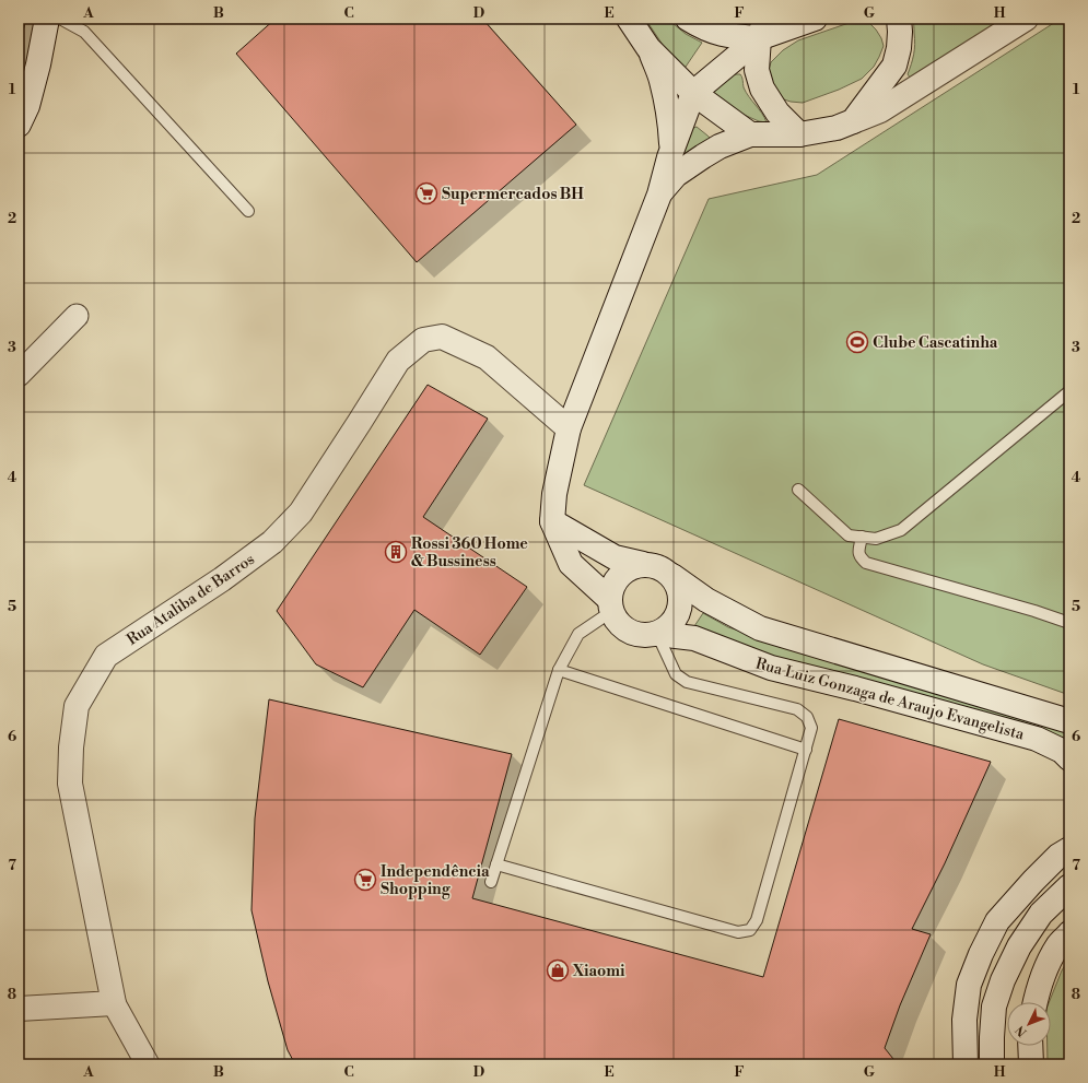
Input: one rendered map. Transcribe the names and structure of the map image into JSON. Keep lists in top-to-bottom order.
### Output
{
  "streets": {
    "main road": ["Rua Ataliba de Barros", "Rua Luiz Gonzaga de Araujo Evangelista"]
  },
  "places": {
    "supermarket": ["Supermercados BH", "Independência Shopping"],
    "sports": ["Clube Cascatinha"],
    "building": ["Rossi 360 Home & Bussiness"],
    "shop": ["Xiaomi"]
  },
  "north": "bottom left",
  "grid": {
    "columns": [
      "A",
      "B",
      "C",
      "D",
      "E",
      "F",
      "G",
      "H"
    ],
    "rows": [
      "1",
      "2",
      "3",
      "4",
      "5",
      "6",
      "7",
      "8"
    ]
  }
}
